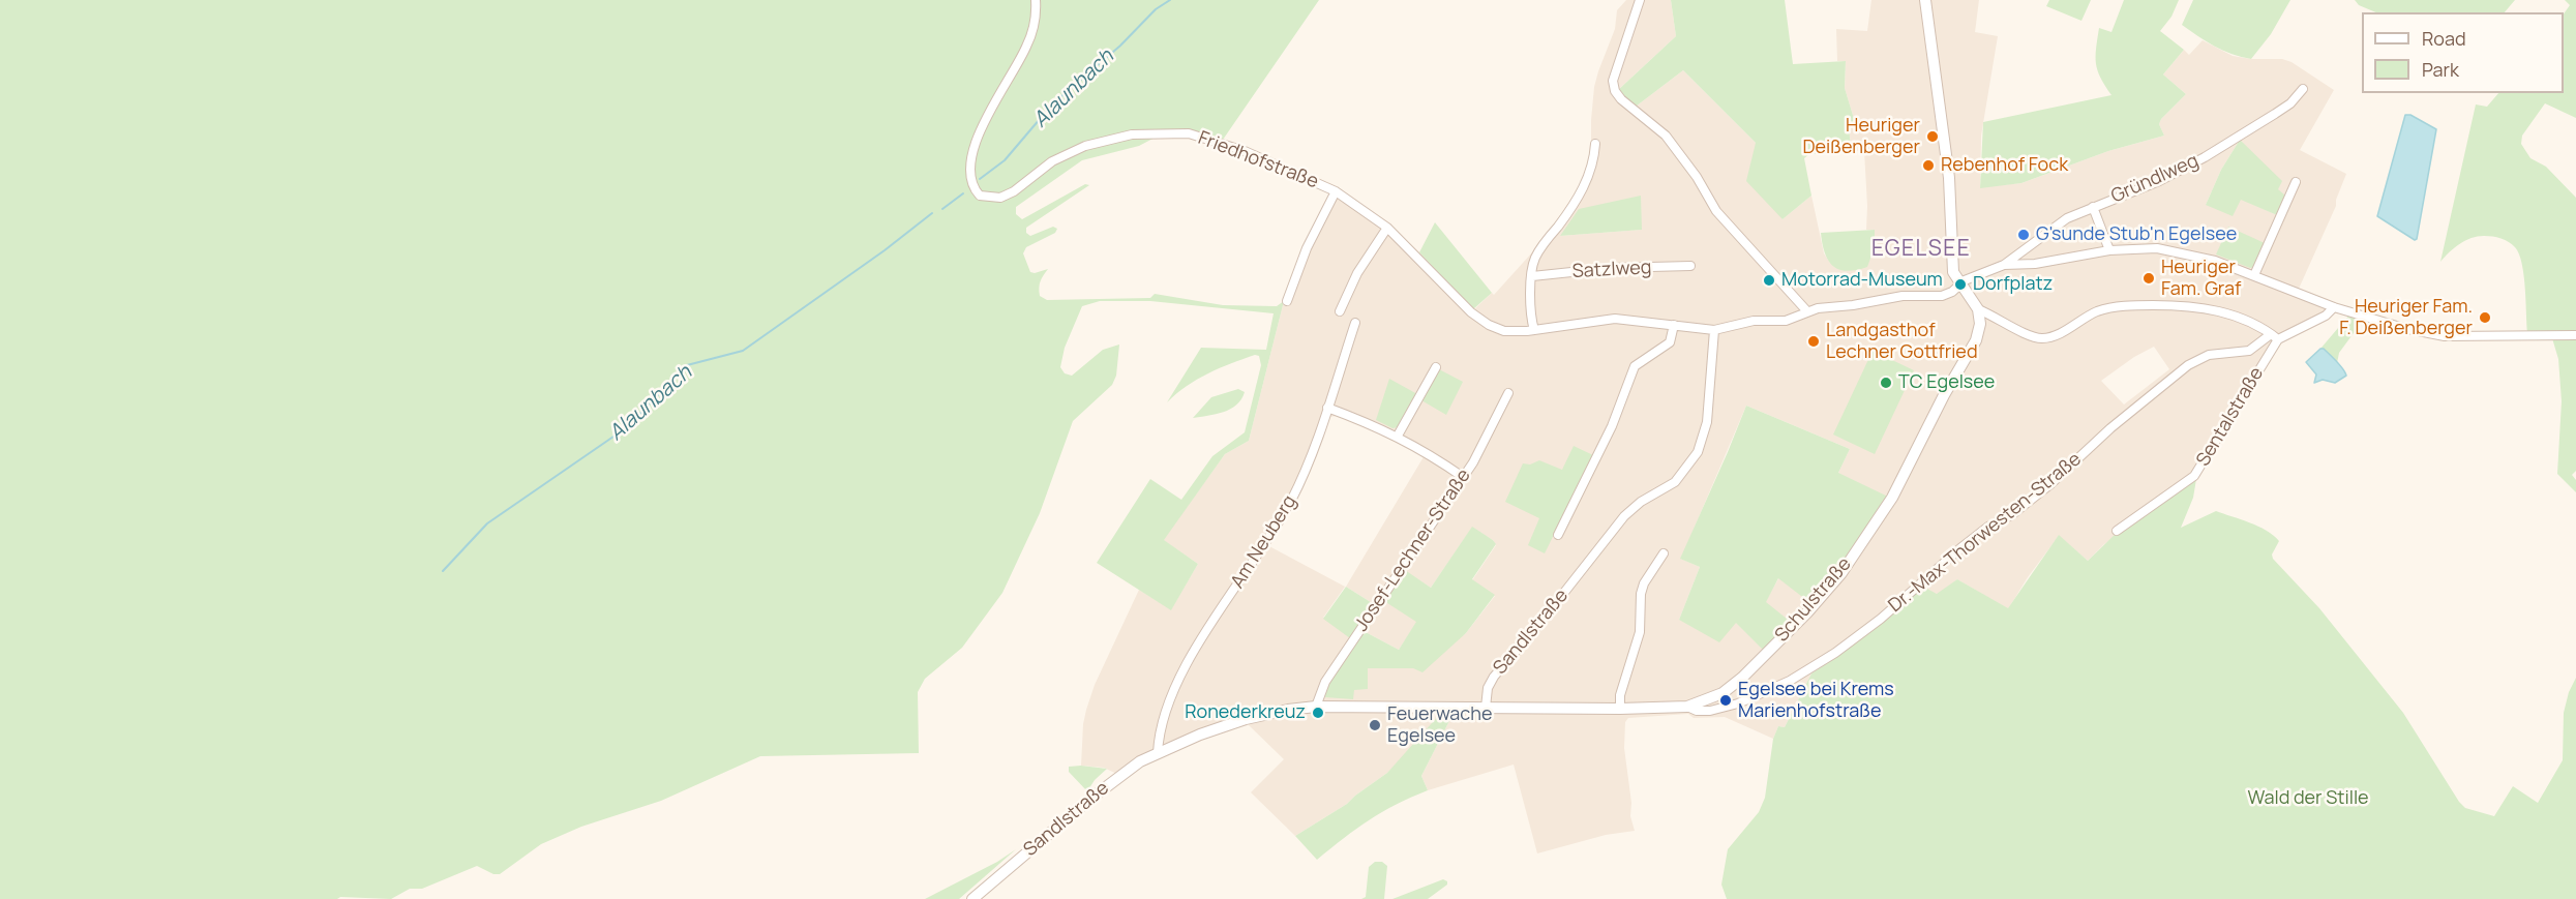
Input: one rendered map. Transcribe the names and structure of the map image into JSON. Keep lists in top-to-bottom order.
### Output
{
  "streets": {
    "street": [
      "Friedhofstraße",
      "Gründlweg",
      "Satzlweg",
      "Sentalstraße",
      "Dr.-Max-Thorwesten-Straße",
      "Am Neuberg",
      "Josef-Lechner-Straße",
      "Schulstraße",
      "Sandlstraße"
    ]
  },
  "crossings": [
    ["Friedhofstraße", "Sandlstraße"],
    ["Sentalstraße", "Dr.-Max-Thorwesten-Straße"],
    ["Dr.-Max-Thorwesten-Straße", "Schulstraße"],
    ["Am Neuberg", "Sandlstraße"],
    ["Josef-Lechner-Straße", "Sandlstraße"],
    ["Schulstraße", "Sandlstraße"]
  ],
  "districts": ["EGELSEE"],
  "water": ["Alaunbach"],
  "parks": ["Wald der Stille"],
  "places": [
    "Heuriger Deißenberger",
    "Rebenhof Fock",
    "G'sunde Stub'n Egelsee",
    "Heuriger Fam. Graf",
    "Motorrad-Museum",
    "Dorfplatz",
    "Heuriger Fam. F. Deißenberger",
    "Landgasthof Lechner Gottfried",
    "TC Egelsee",
    "Egelsee bei Krems Marienhofstraße",
    "Ronederkreuz",
    "Feuerwache Egelsee"
  ],
  "legend": ["Road", "Park"]
}
